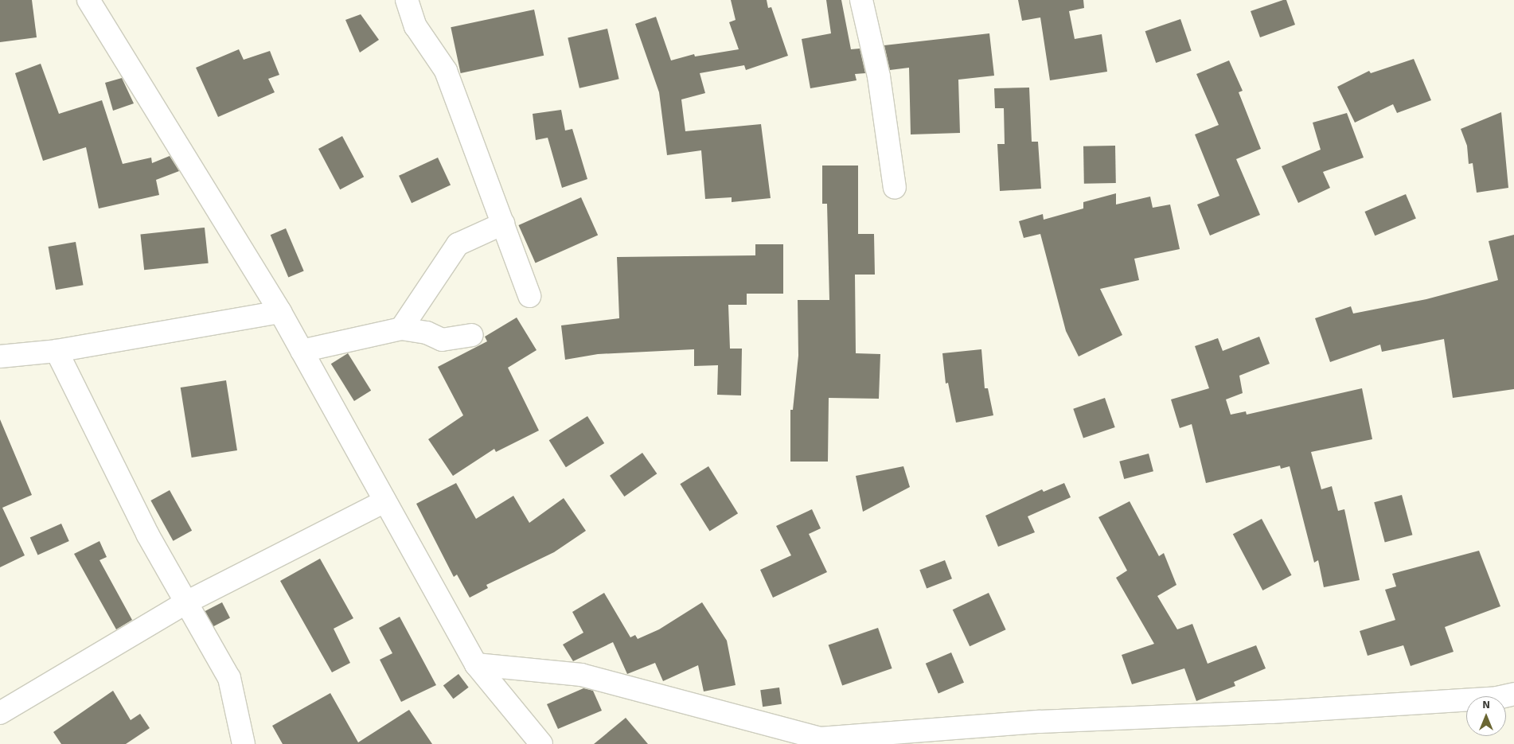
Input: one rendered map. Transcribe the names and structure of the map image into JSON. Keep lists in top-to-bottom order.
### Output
{
  "north": "top"
}
